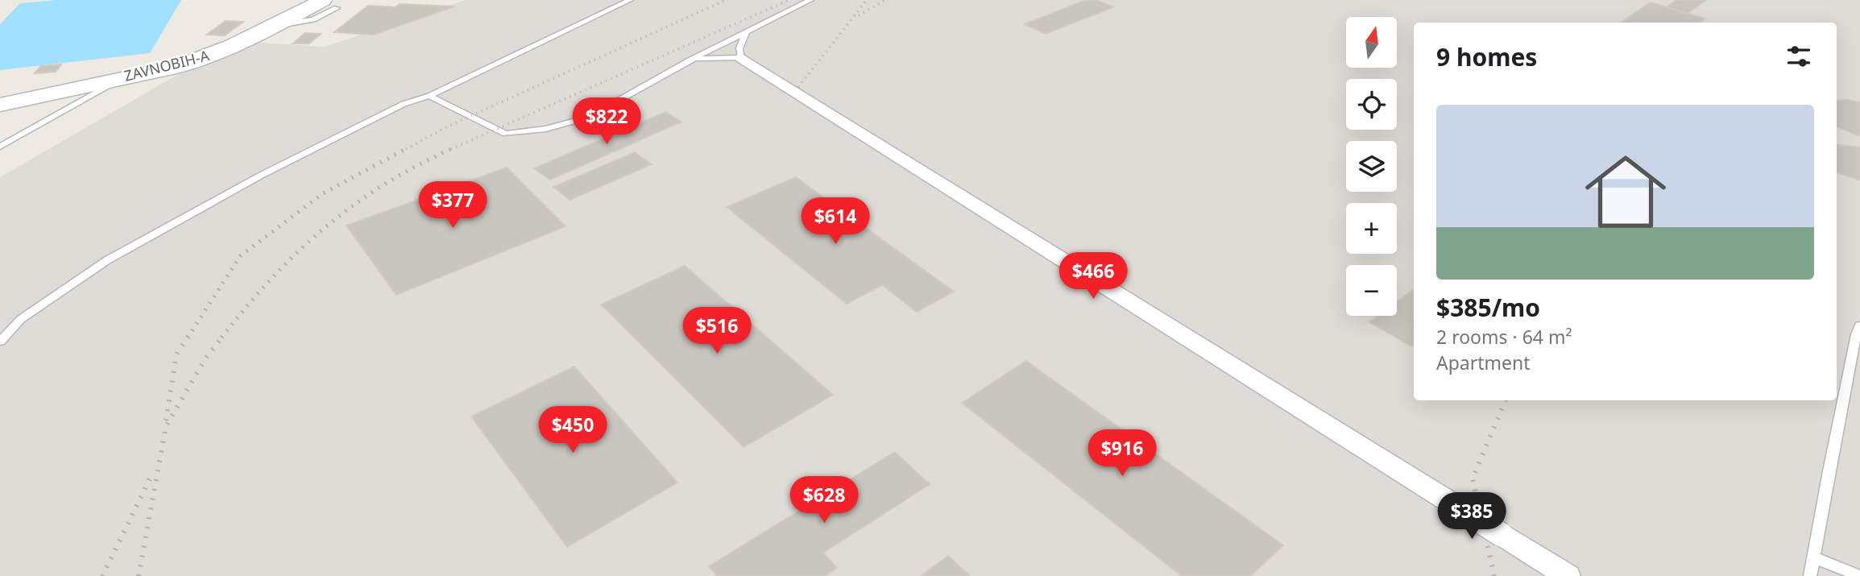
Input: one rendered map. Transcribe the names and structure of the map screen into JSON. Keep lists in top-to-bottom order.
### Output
{
  "streets": {
    "main road": ["ZAVNOBIH-A"]
  },
  "north": "top",
  "page": {
    "map_buttons": ["+", "−"],
    "heading": "9 homes",
    "list": [
      {
        "name": "$385/mo",
        "note": "2 rooms · 64 m² · Apartment"
      }
    ],
    "price": [
      "$822",
      "$377",
      "$614",
      "$466",
      "$516",
      "$450",
      "$916",
      "$628",
      "$385"
    ]
  }
}
